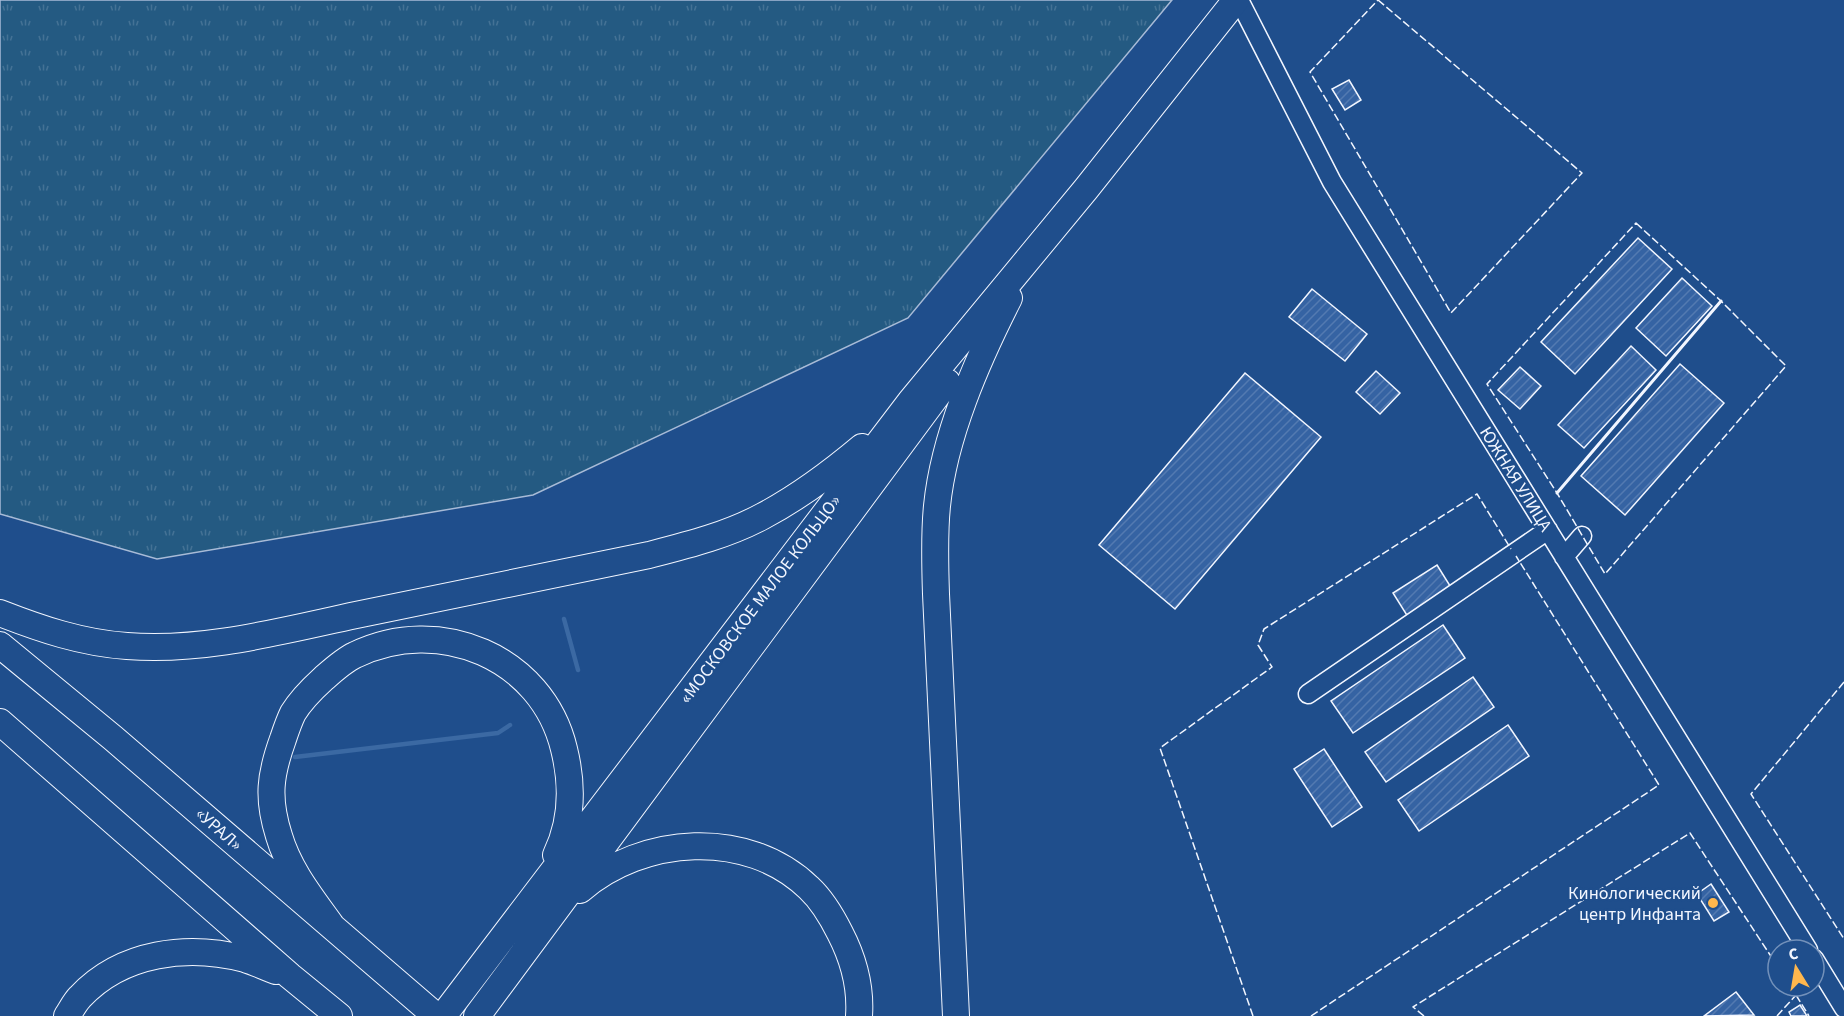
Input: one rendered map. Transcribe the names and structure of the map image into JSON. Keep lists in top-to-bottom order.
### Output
{
  "streets": {
    "highway": ["«МОСКОВСКОЕ МАЛОЕ КОЛЬЦО»", "«УРАЛ»"],
    "street": ["ЮЖНАЯ УЛИЦА"]
  },
  "crossings": [
    ["ЮЖНАЯ УЛИЦА", "«МОСКОВСКОЕ МАЛОЕ КОЛЬЦО»"]
  ],
  "places": ["Кинологический центр Инфанта"],
  "north": "top"
}
